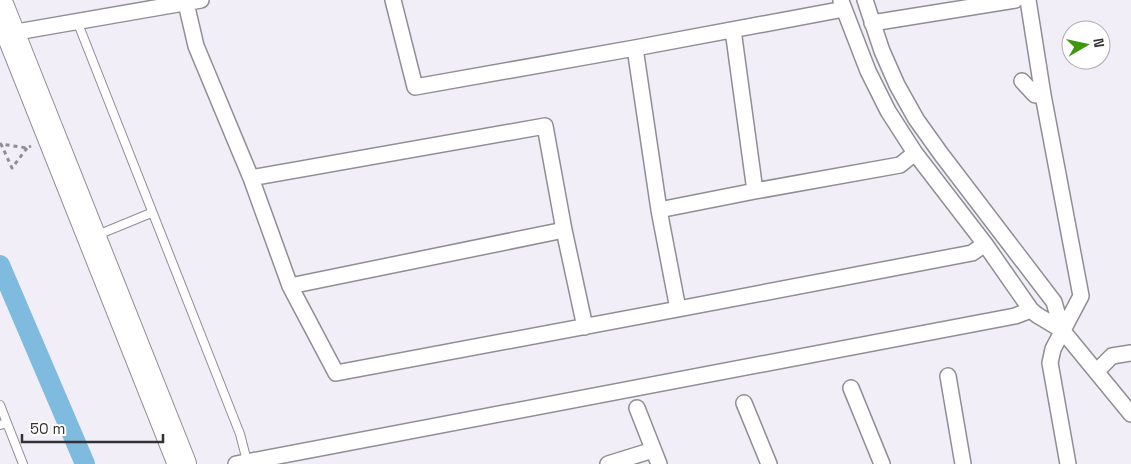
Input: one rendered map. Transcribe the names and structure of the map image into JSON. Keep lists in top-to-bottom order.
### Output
{
  "scale_bar": "50 m",
  "north": "right"
}
